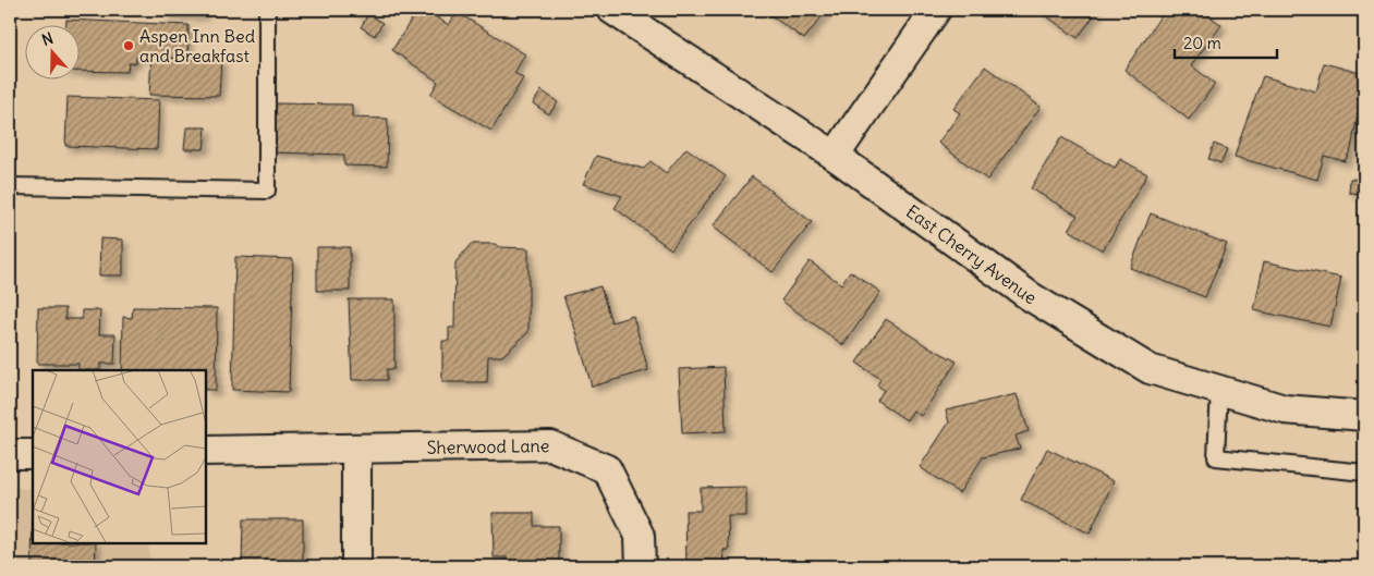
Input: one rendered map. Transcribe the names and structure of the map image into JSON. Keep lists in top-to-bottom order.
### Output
{
  "streets": {
    "street": ["East Cherry Avenue", "Sherwood Lane"]
  },
  "places": ["Aspen Inn Bed and Breakfast"],
  "scale_bar": "20 m",
  "north": "top"
}
